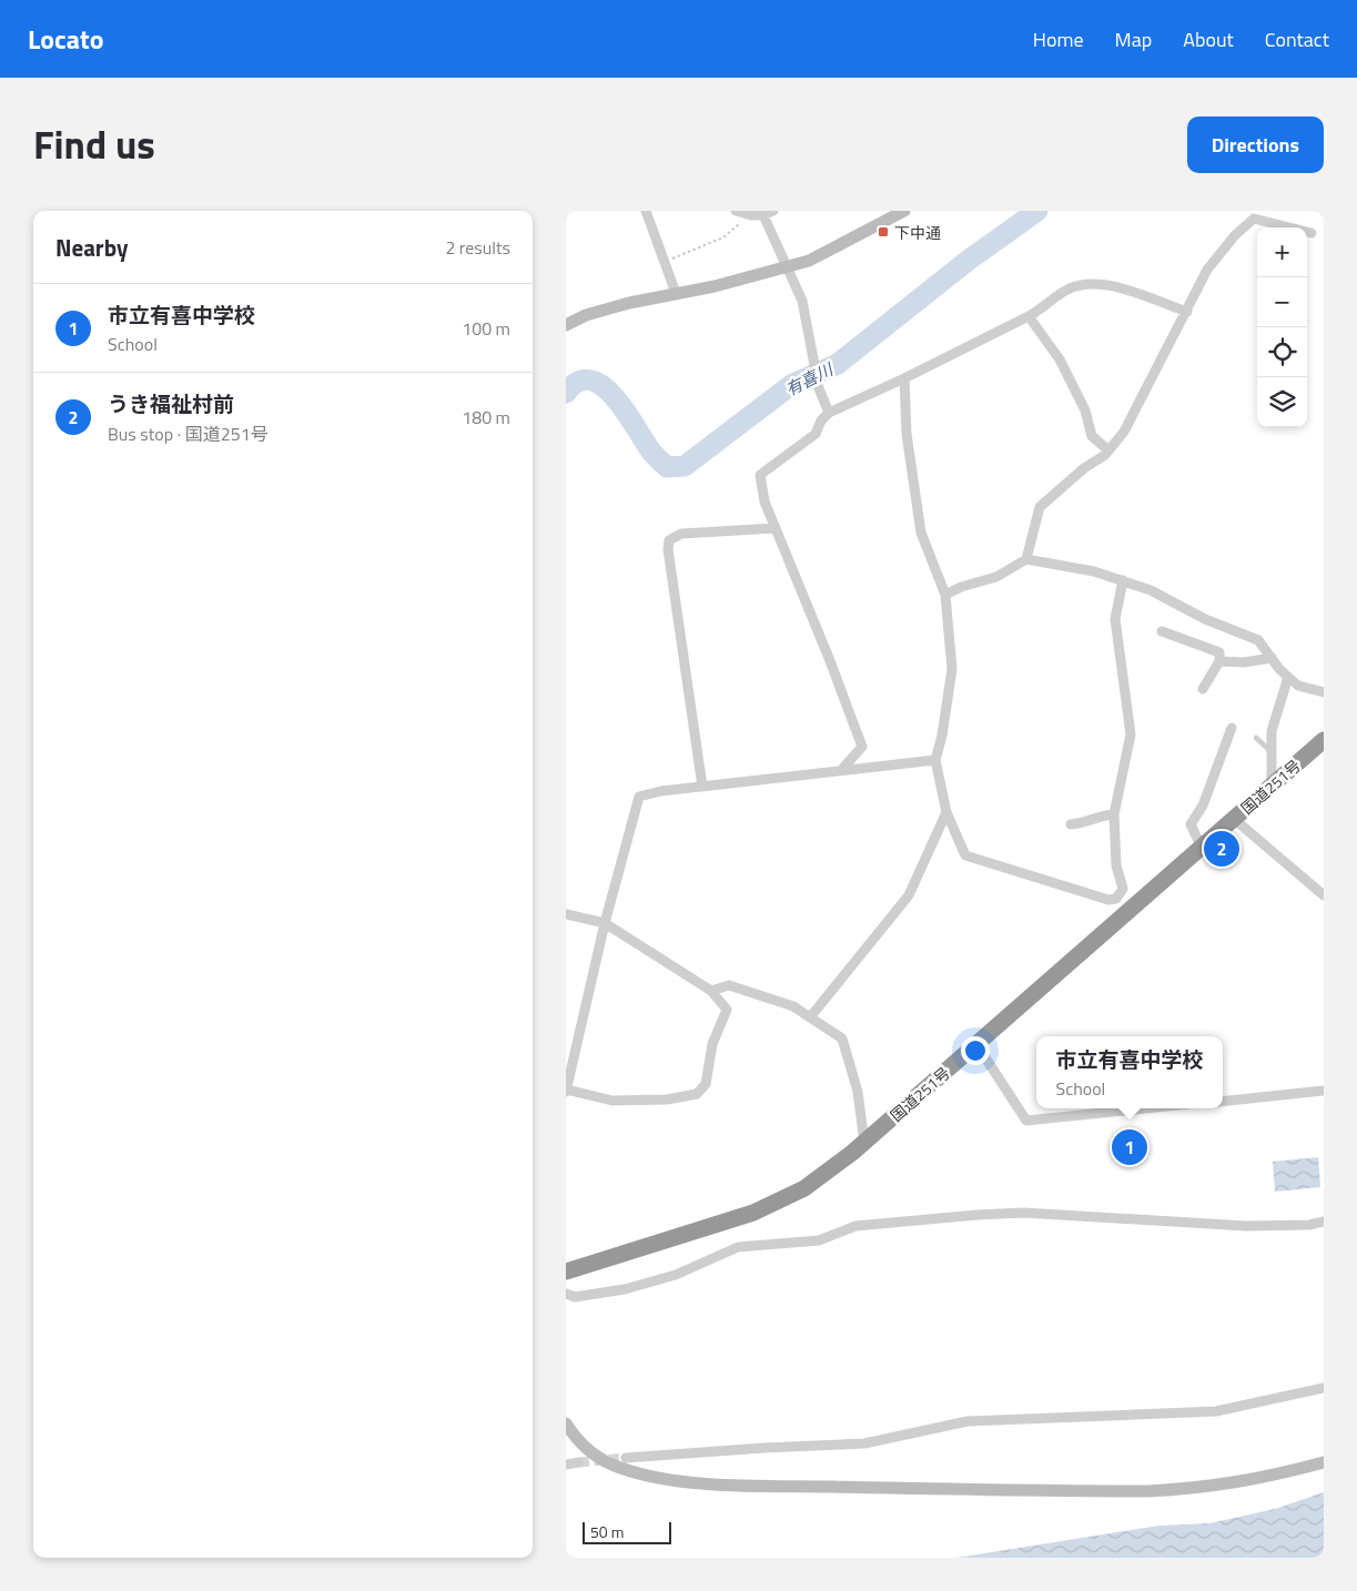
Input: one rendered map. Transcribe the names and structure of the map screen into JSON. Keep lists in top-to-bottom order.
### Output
{
  "streets": {
    "highway": ["国道251号"]
  },
  "water": ["有喜川"],
  "places": {
    "transit": ["下中通"]
  },
  "scale_bar": "50 m",
  "page": {
    "header": "Locato",
    "nav": [
      "Home",
      "Map",
      "About",
      "Contact"
    ],
    "title": "Find us",
    "buttons": "Directions",
    "heading": ["Nearby", "2 results"],
    "map_buttons": ["+", "−"],
    "list": [
      {
        "mark": "1",
        "name": "市立有喜中学校",
        "note": "School",
        "value": "100 m"
      },
      {
        "mark": "2",
        "name": "うき福祉村前",
        "note": "Bus stop · 国道251号",
        "value": "180 m"
      }
    ],
    "pins": ["2", "1"],
    "popup": ["市立有喜中学校", "School"],
    "scale": "50 m"
  }
}
